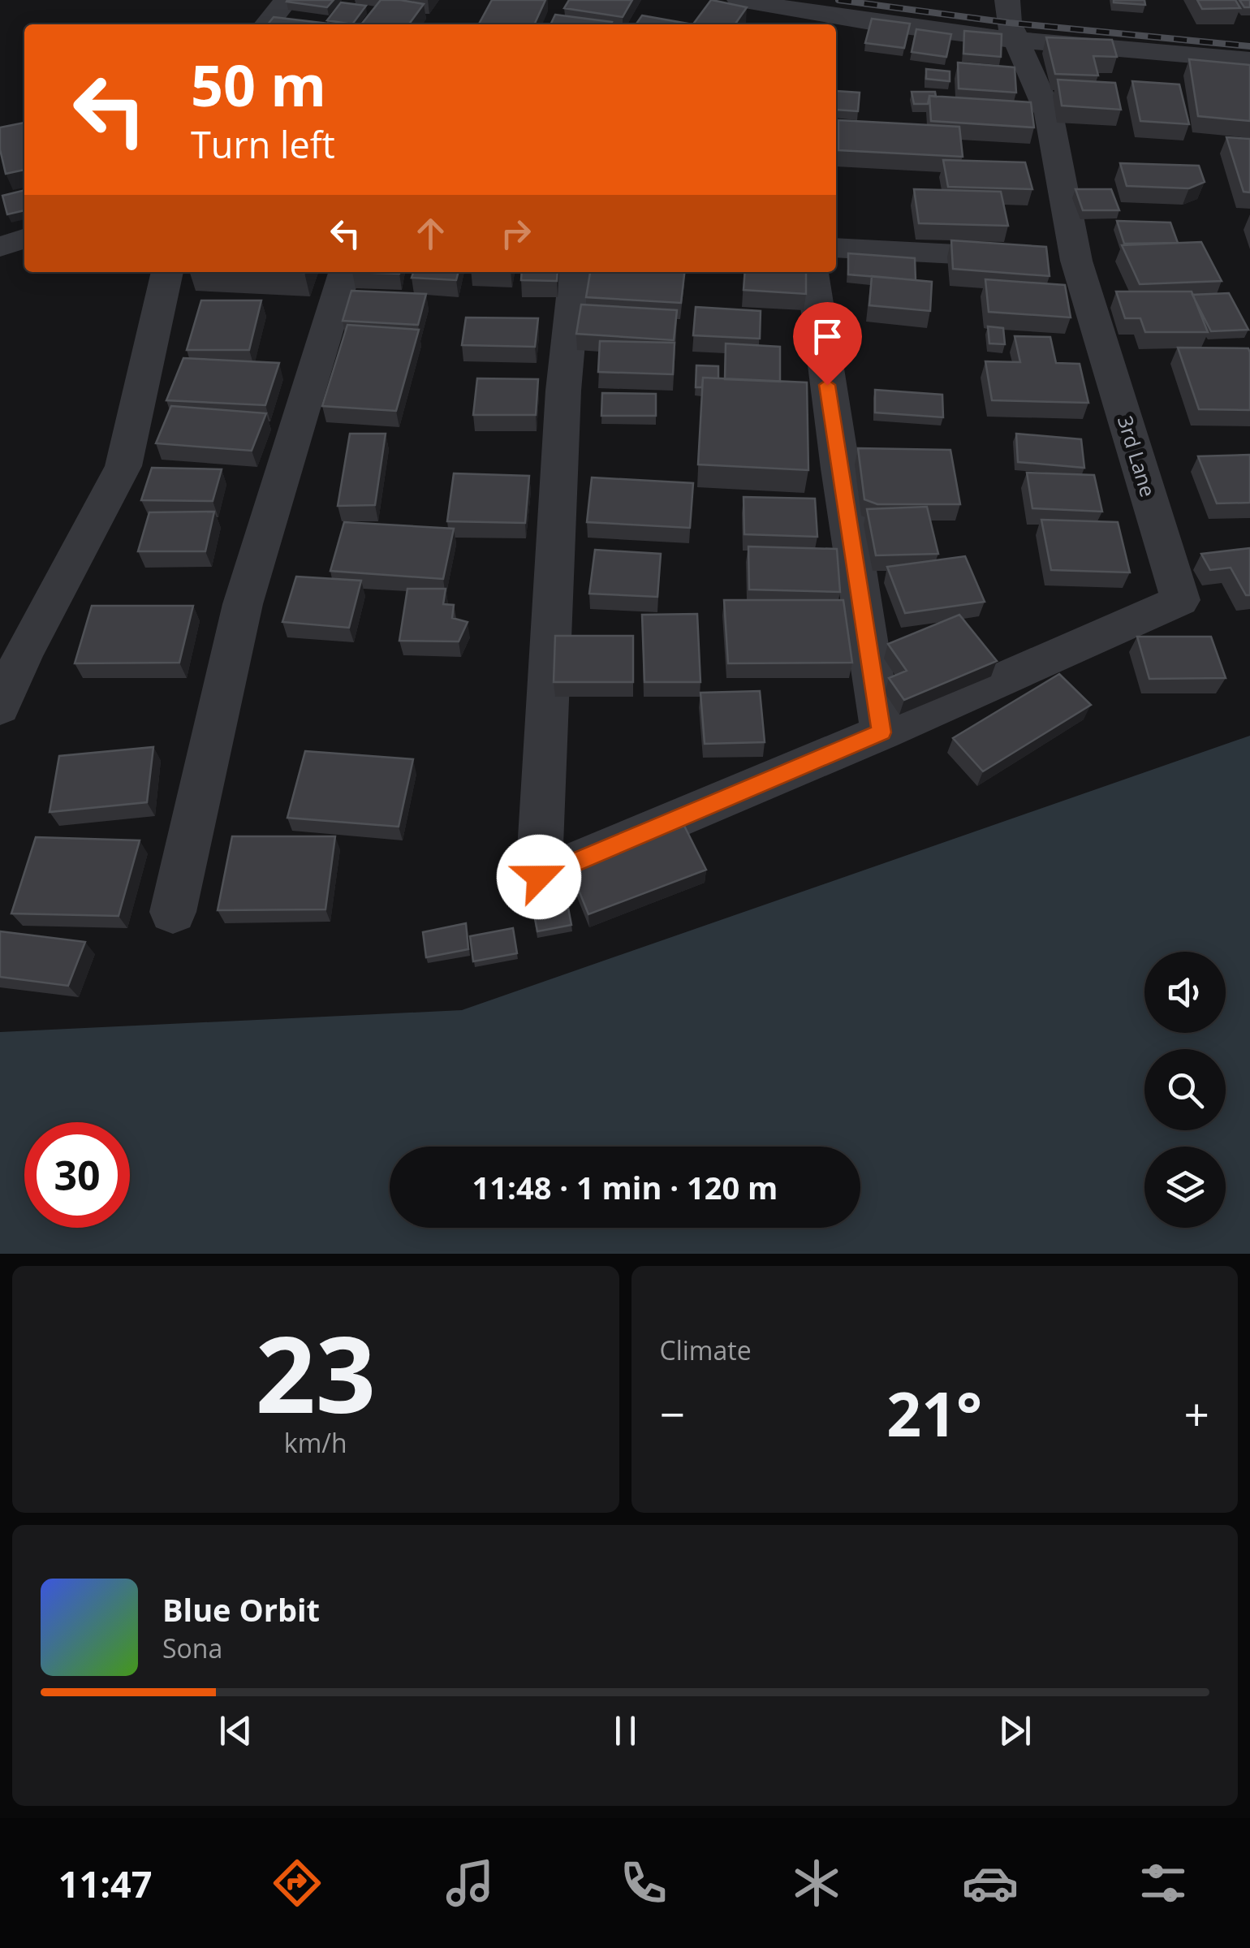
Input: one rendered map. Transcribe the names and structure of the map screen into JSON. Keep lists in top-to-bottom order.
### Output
{
  "streets": {
    "street": ["3rd Lane"]
  },
  "page": {
    "turn": ["50 m", "Turn left"],
    "limit": "30",
    "trip": "11:48 · 1 min · 120 m",
    "tile": [
      ["23", "km/h"],
      "Climate"
    ],
    "heat": ["−", "21°", "+"],
    "song": ["Blue Orbit", "Sona"],
    "tabs": "11:47"
  }
}
